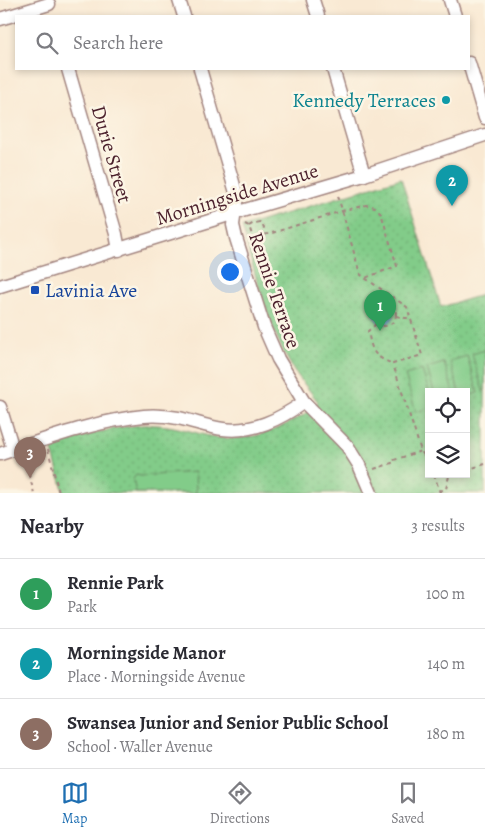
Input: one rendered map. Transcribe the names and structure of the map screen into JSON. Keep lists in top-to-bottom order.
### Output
{
  "streets": {
    "street": ["Durie Street", "Morningside Avenue", "Rennie Terrace"]
  },
  "crossings": [
    ["Durie Street", "Morningside Avenue"],
    ["Morningside Avenue", "Rennie Terrace"]
  ],
  "places": {
    "other": ["Kennedy Terraces"],
    "transit": ["Lavinia Ave"]
  },
  "page": {
    "search": "Search here",
    "pins": ["2", "1", "3"],
    "heading": ["Nearby", "3 results"],
    "list": [
      {
        "mark": "1",
        "name": "Rennie Park",
        "note": "Park",
        "value": "100 m"
      },
      {
        "mark": "2",
        "name": "Morningside Manor",
        "note": "Place · Morningside Avenue",
        "value": "140 m"
      },
      {
        "mark": "3",
        "name": "Swansea Junior and Senior Public School",
        "note": "School · Waller Avenue",
        "value": "180 m"
      }
    ],
    "nav": ["Map", "Directions", "Saved"]
  }
}
